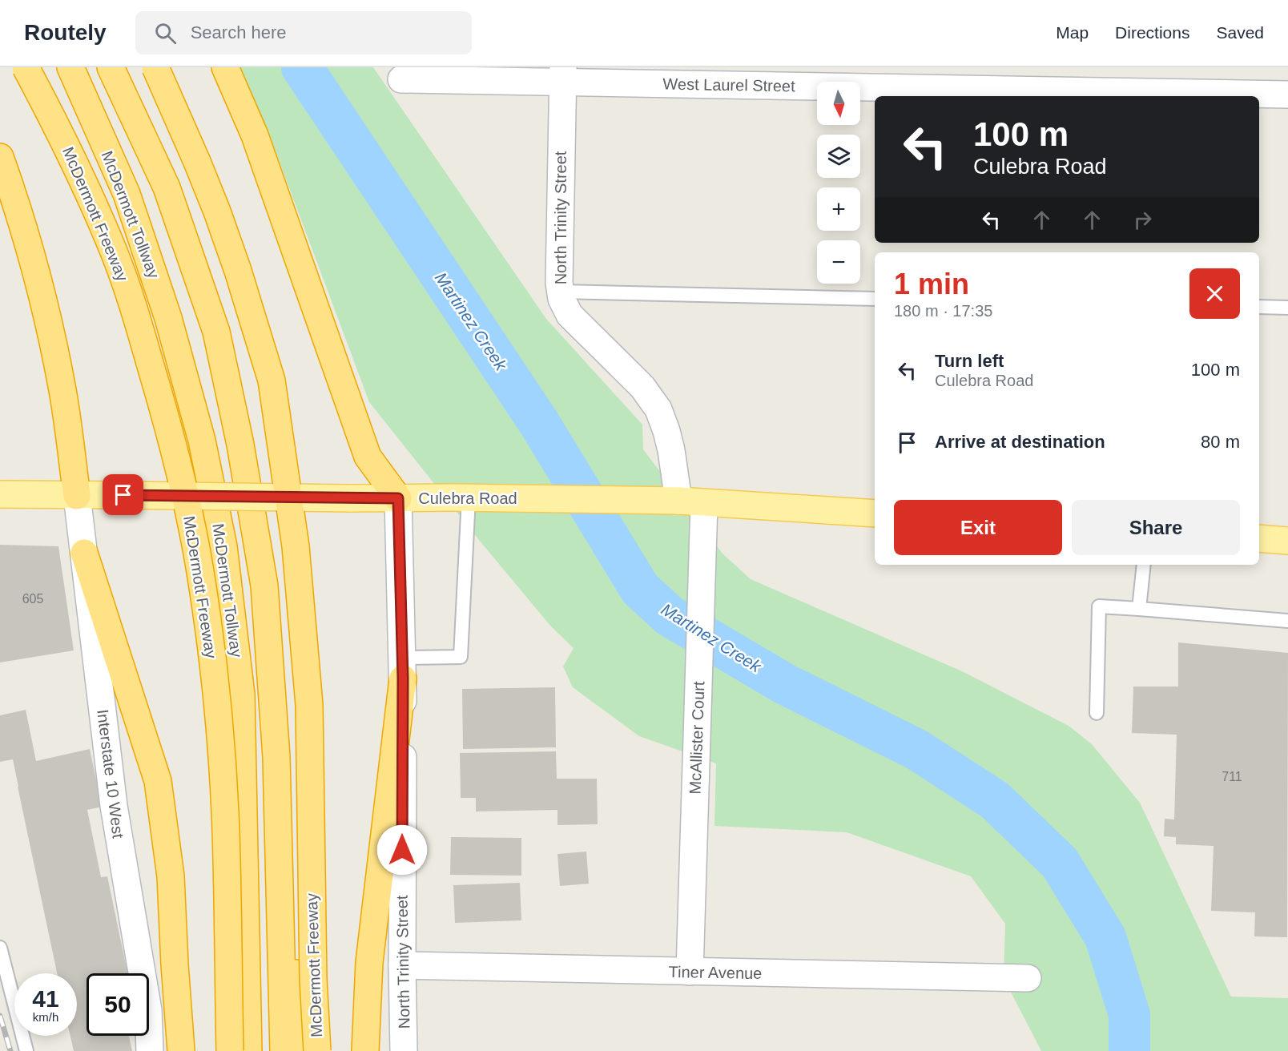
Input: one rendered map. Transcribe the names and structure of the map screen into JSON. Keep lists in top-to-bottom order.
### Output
{
  "streets": {
    "highway": ["McDermott Freeway", "McDermott Tollway"],
    "main road": ["Culebra Road"],
    "street": [
      "West Laurel Street",
      "North Trinity Street",
      "McAllister Court",
      "Interstate 10 West",
      "Tiner Avenue"
    ]
  },
  "crossings": [
    ["West Laurel Street", "North Trinity Street"],
    ["North Trinity Street", "Culebra Road"],
    ["North Trinity Street", "Tiner Avenue"],
    ["Culebra Road", "McAllister Court"],
    ["Culebra Road", "Interstate 10 West"],
    ["McAllister Court", "Tiner Avenue"]
  ],
  "water": ["Martinez Creek"],
  "house_numbers": ["605", "711"],
  "north": "bottom",
  "page": {
    "header": "Routely",
    "search": "Search here",
    "nav": ["Map", "Directions", "Saved"],
    "map_buttons": ["+", "−"],
    "turn": ["100 m", "Culebra Road"],
    "heading": ["1 min", "180 m · 17:35"],
    "list": [
      {
        "name": "Turn left",
        "note": "Culebra Road",
        "value": "100 m"
      },
      {
        "name": "Arrive at destination",
        "value": "80 m"
      }
    ],
    "buttons": ["Exit", "Share"],
    "speed": "41 km/h",
    "limit": "50"
  }
}
